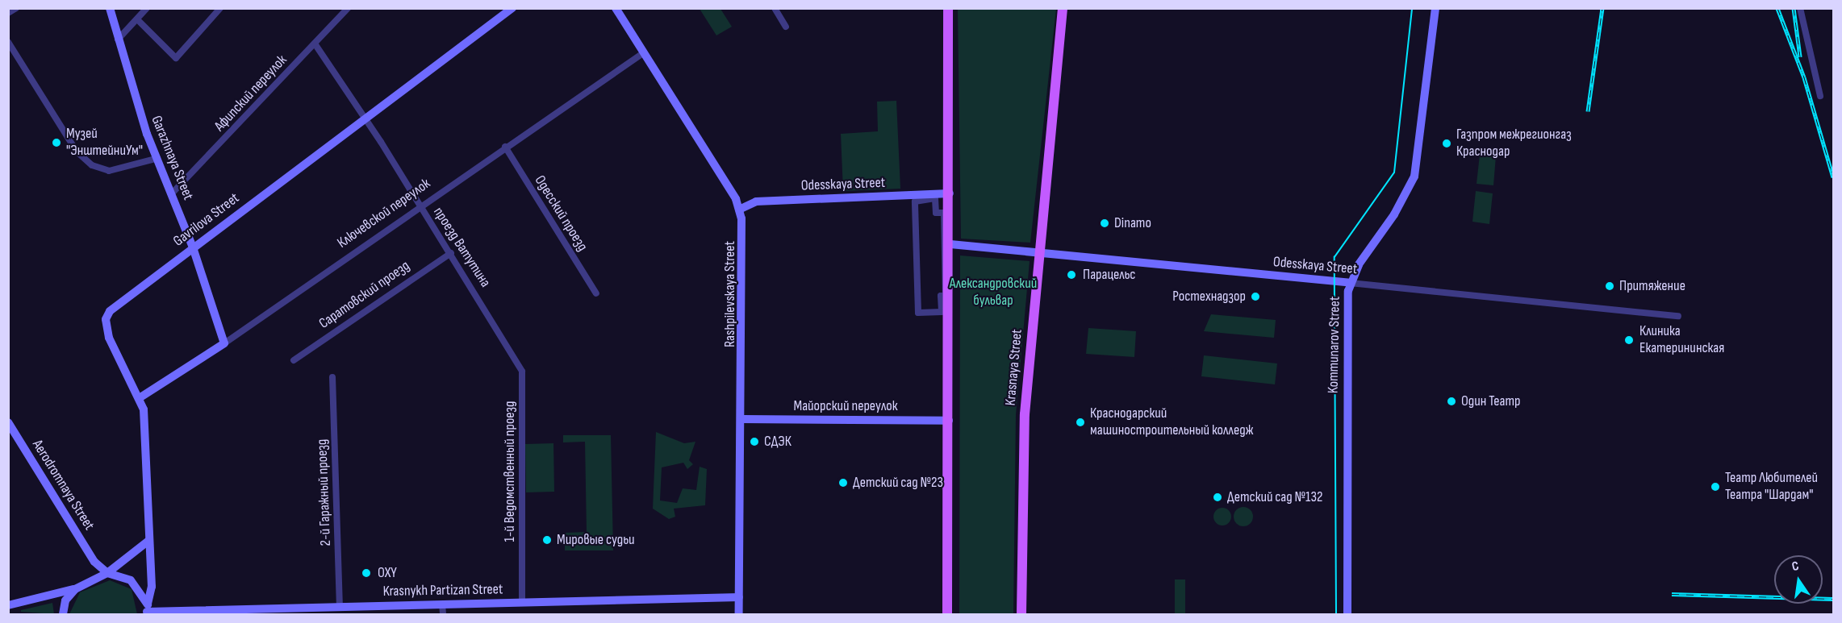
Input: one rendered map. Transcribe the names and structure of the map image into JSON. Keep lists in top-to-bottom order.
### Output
{
  "streets": {
    "main road": ["Krasnaya Street"],
    "street": [
      "Афипский переулок",
      "Garazhnaya Street",
      "Odesskaya Street",
      "Ключевской переулок",
      "Одесский проезд",
      "Gavrilova Street",
      "проезд Ватутина",
      "Rashpilevskaya Street",
      "Саратовский проезд",
      "Kommunarov Street",
      "Майорский переулок",
      "1-й Ведомственный проезд",
      "Aerodromnaya Street",
      "2-й Гаражный проезд",
      "Krasnykh Partizan Street"
    ]
  },
  "crossings": [
    ["Афипский переулок", "Garazhnaya Street"],
    ["Афипский переулок", "проезд Ватутина"],
    ["Garazhnaya Street", "Ключевской переулок"],
    ["Garazhnaya Street", "Gavrilova Street"],
    ["Odesskaya Street", "Rashpilevskaya Street"],
    ["Odesskaya Street", "Kommunarov Street"],
    ["Odesskaya Street", "Krasnaya Street"],
    ["Ключевской переулок", "Одесский проезд"],
    ["Ключевской переулок", "Gavrilova Street"],
    ["Ключевской переулок", "проезд Ватутина"],
    ["Ключевской переулок", "Rashpilevskaya Street"],
    ["Gavrilova Street", "проезд Ватутина"],
    ["Gavrilova Street", "Krasnykh Partizan Street"],
    ["проезд Ватутина", "Саратовский проезд"],
    ["проезд Ватутина", "1-й Ведомственный проезд"],
    ["Rashpilevskaya Street", "Майорский переулок"],
    ["Rashpilevskaya Street", "Krasnykh Partizan Street"],
    ["1-й Ведомственный проезд", "Krasnykh Partizan Street"],
    ["2-й Гаражный проезд", "Krasnykh Partizan Street"]
  ],
  "parks": ["Александровский бульвар"],
  "places": [
    "Музей \"ЭнштейниУм\"",
    "Газпром межрегионгаз Краснодар",
    "Dinamo",
    "Парацельс",
    "Притяжение",
    "Ростехнадзор",
    "Клиника Екатерининская",
    "Один Театр",
    "Краснодарский машиностроительный колледж",
    "СДЭК",
    "Детский сад №23",
    "Театр Любителей Театра \"Шардам\"",
    "Детский сад №132",
    "Мировые судьи",
    "OXY"
  ],
  "north": "top"
}
